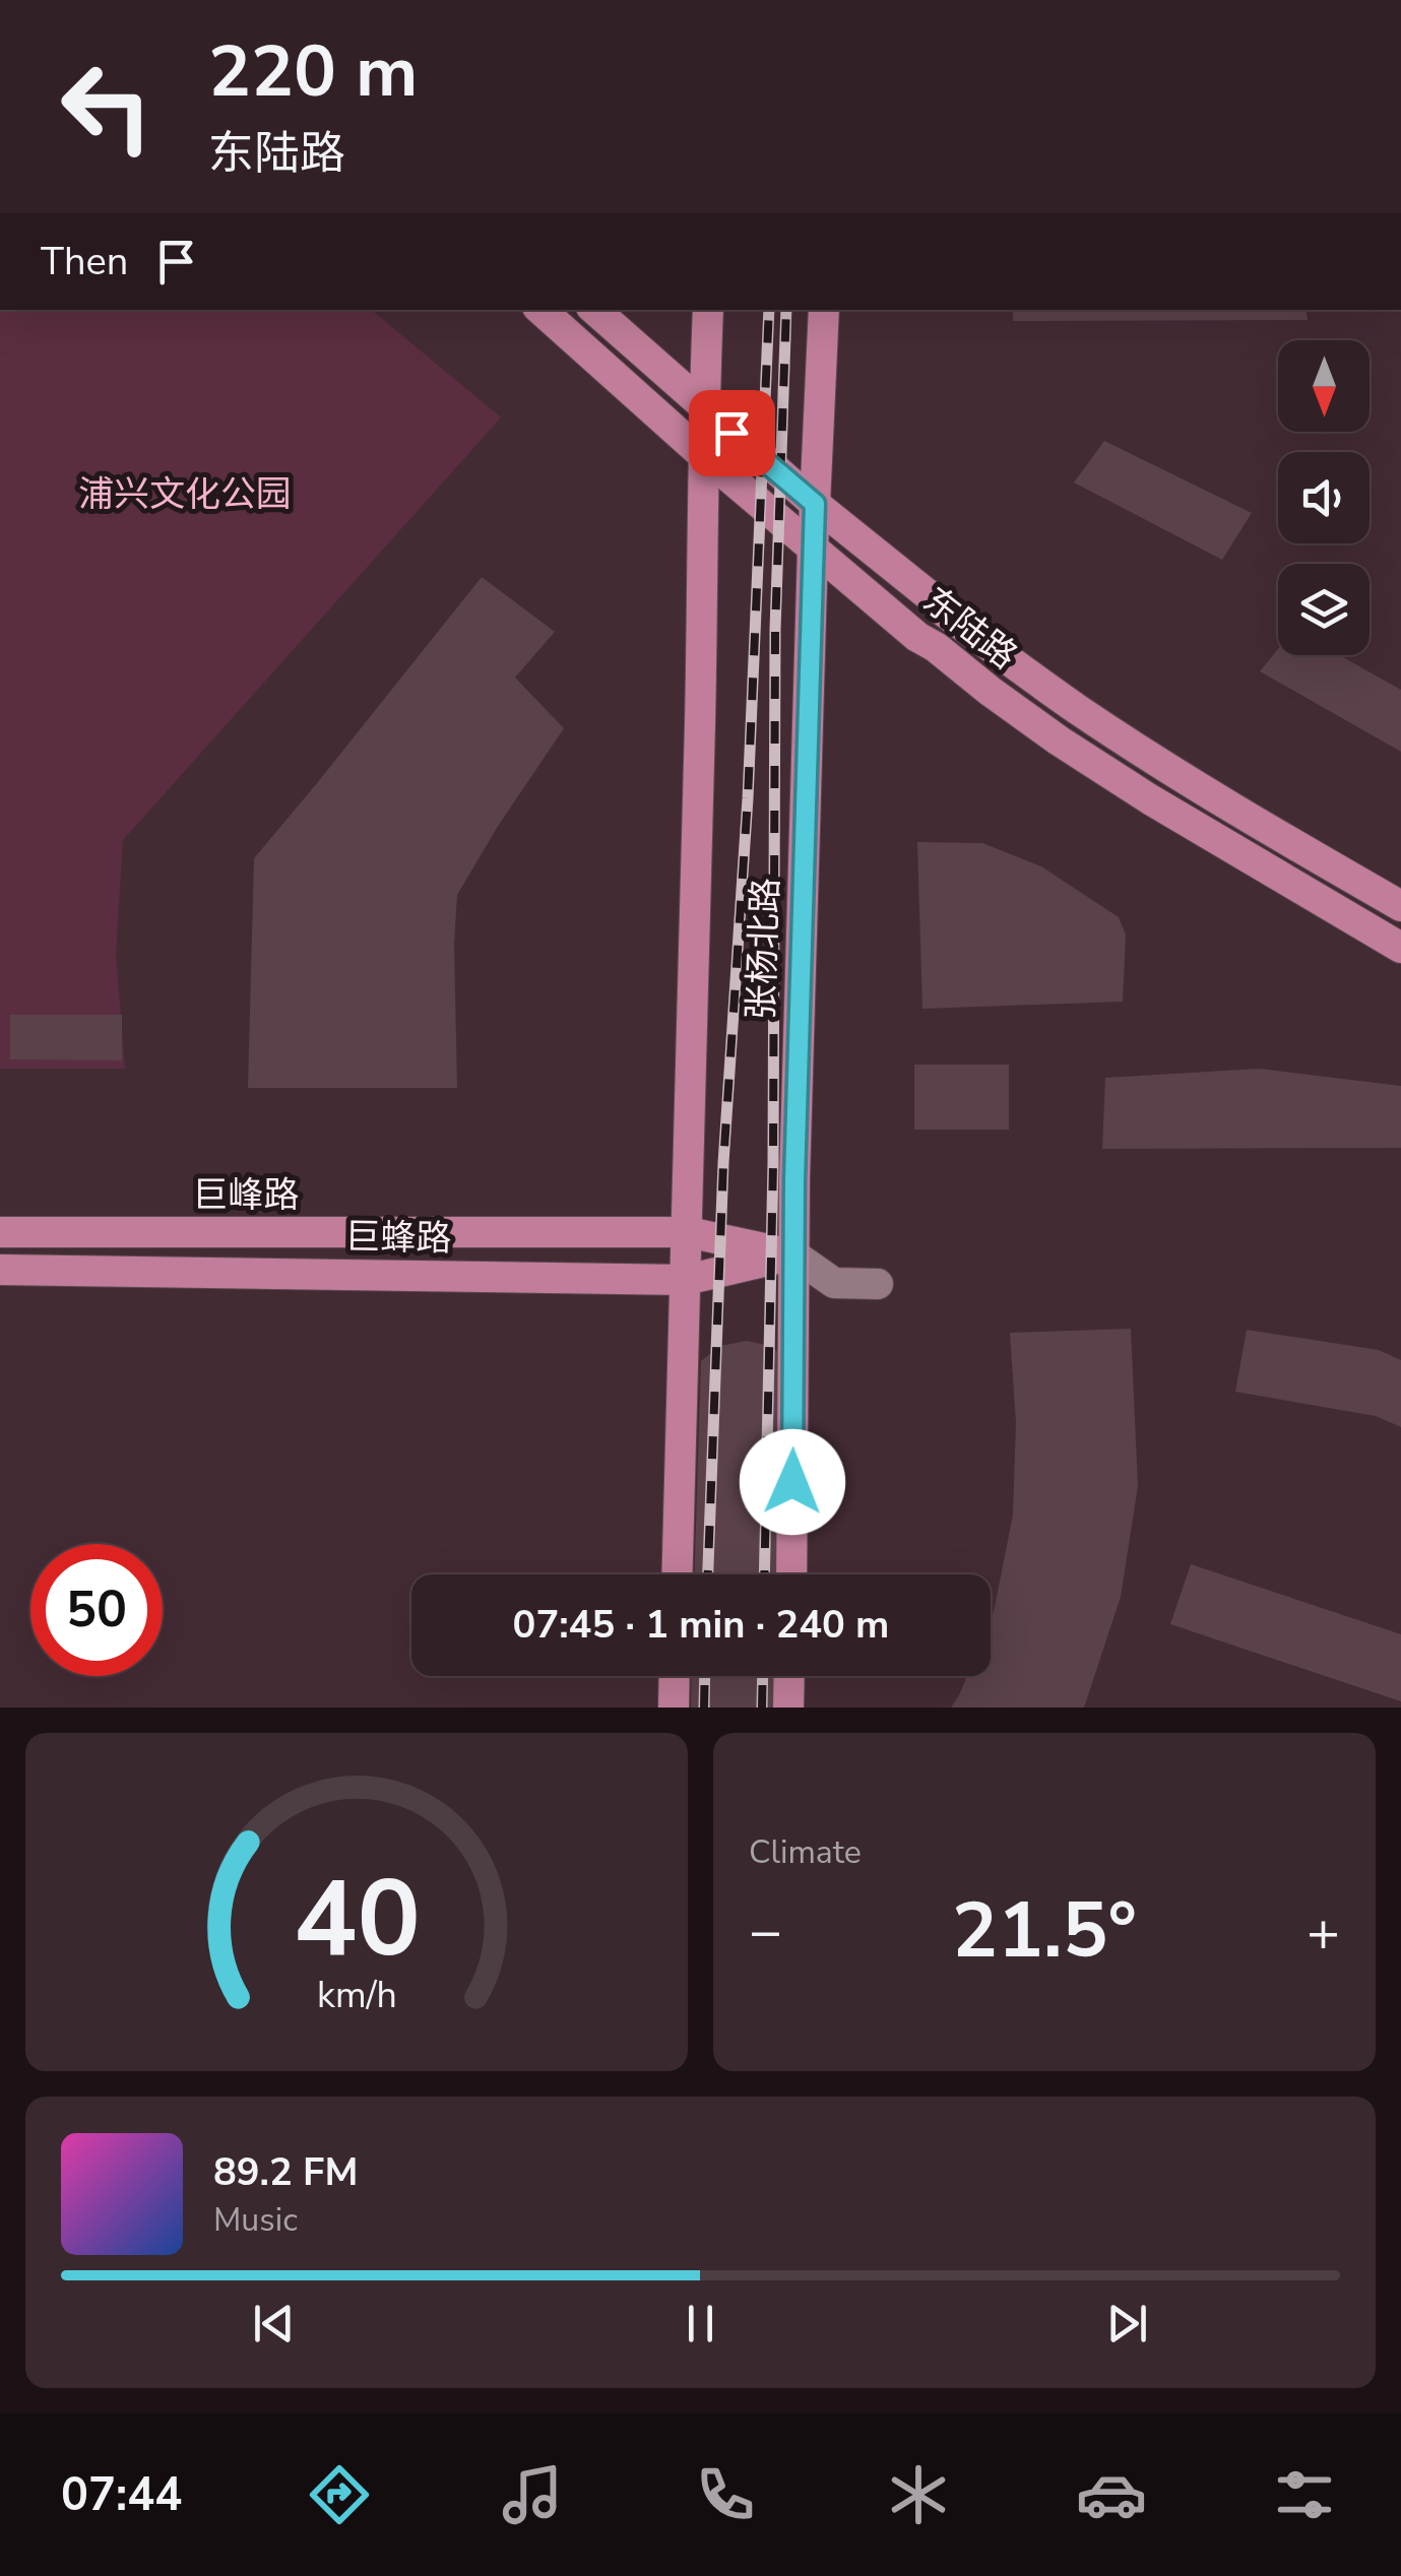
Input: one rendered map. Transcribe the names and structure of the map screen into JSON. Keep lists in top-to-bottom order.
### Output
{
  "streets": {
    "main road": [
      "东陆路",
      "张杨北路",
      "巨峰路",
      "巨蜂路"
    ]
  },
  "crossings": [
    ["东陆路", "张杨北路"],
    ["张杨北路", "巨峰路"],
    ["张杨北路", "巨蜂路"],
    ["巨峰路", "巨蜂路"]
  ],
  "parks": ["浦兴文化公园"],
  "north": "bottom",
  "page": {
    "turn": ["220 m", "东陆路"],
    "then": "Then",
    "limit": "50",
    "trip": "07:45 · 1 min · 240 m",
    "tile": "Climate",
    "heat": ["−", "21.5°", "+"],
    "song": ["89.2 FM", "Music"],
    "tabs": "07:44",
    "gauge": ["40", "km/h"]
  }
}
